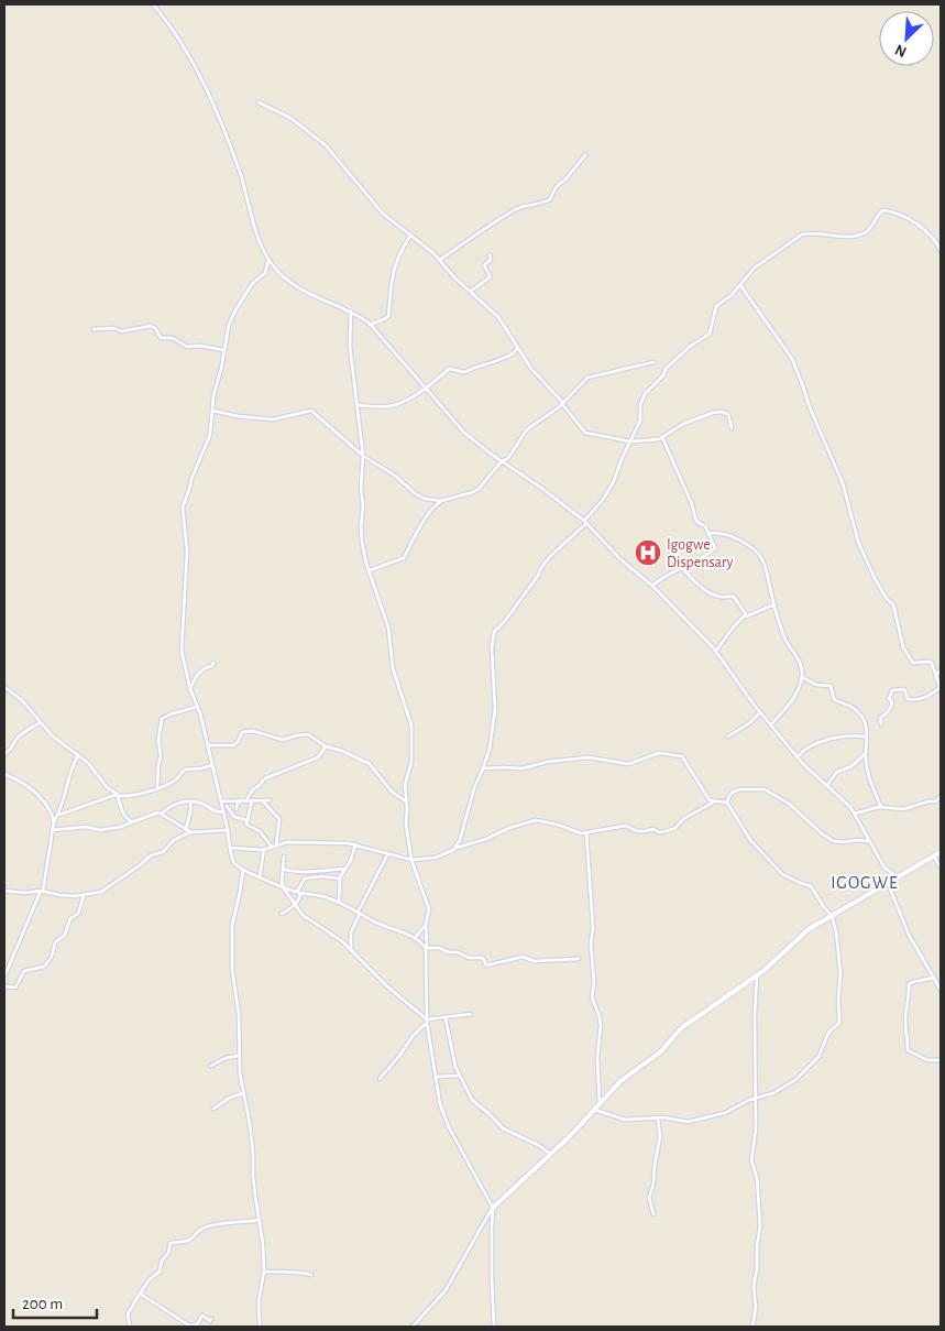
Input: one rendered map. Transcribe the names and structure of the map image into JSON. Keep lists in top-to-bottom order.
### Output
{
  "districts": ["IGOGWE"],
  "places": {
    "hospital": ["Igogwe Dispensary"]
  },
  "scale_bar": "200 m",
  "north": "bottom left"
}
